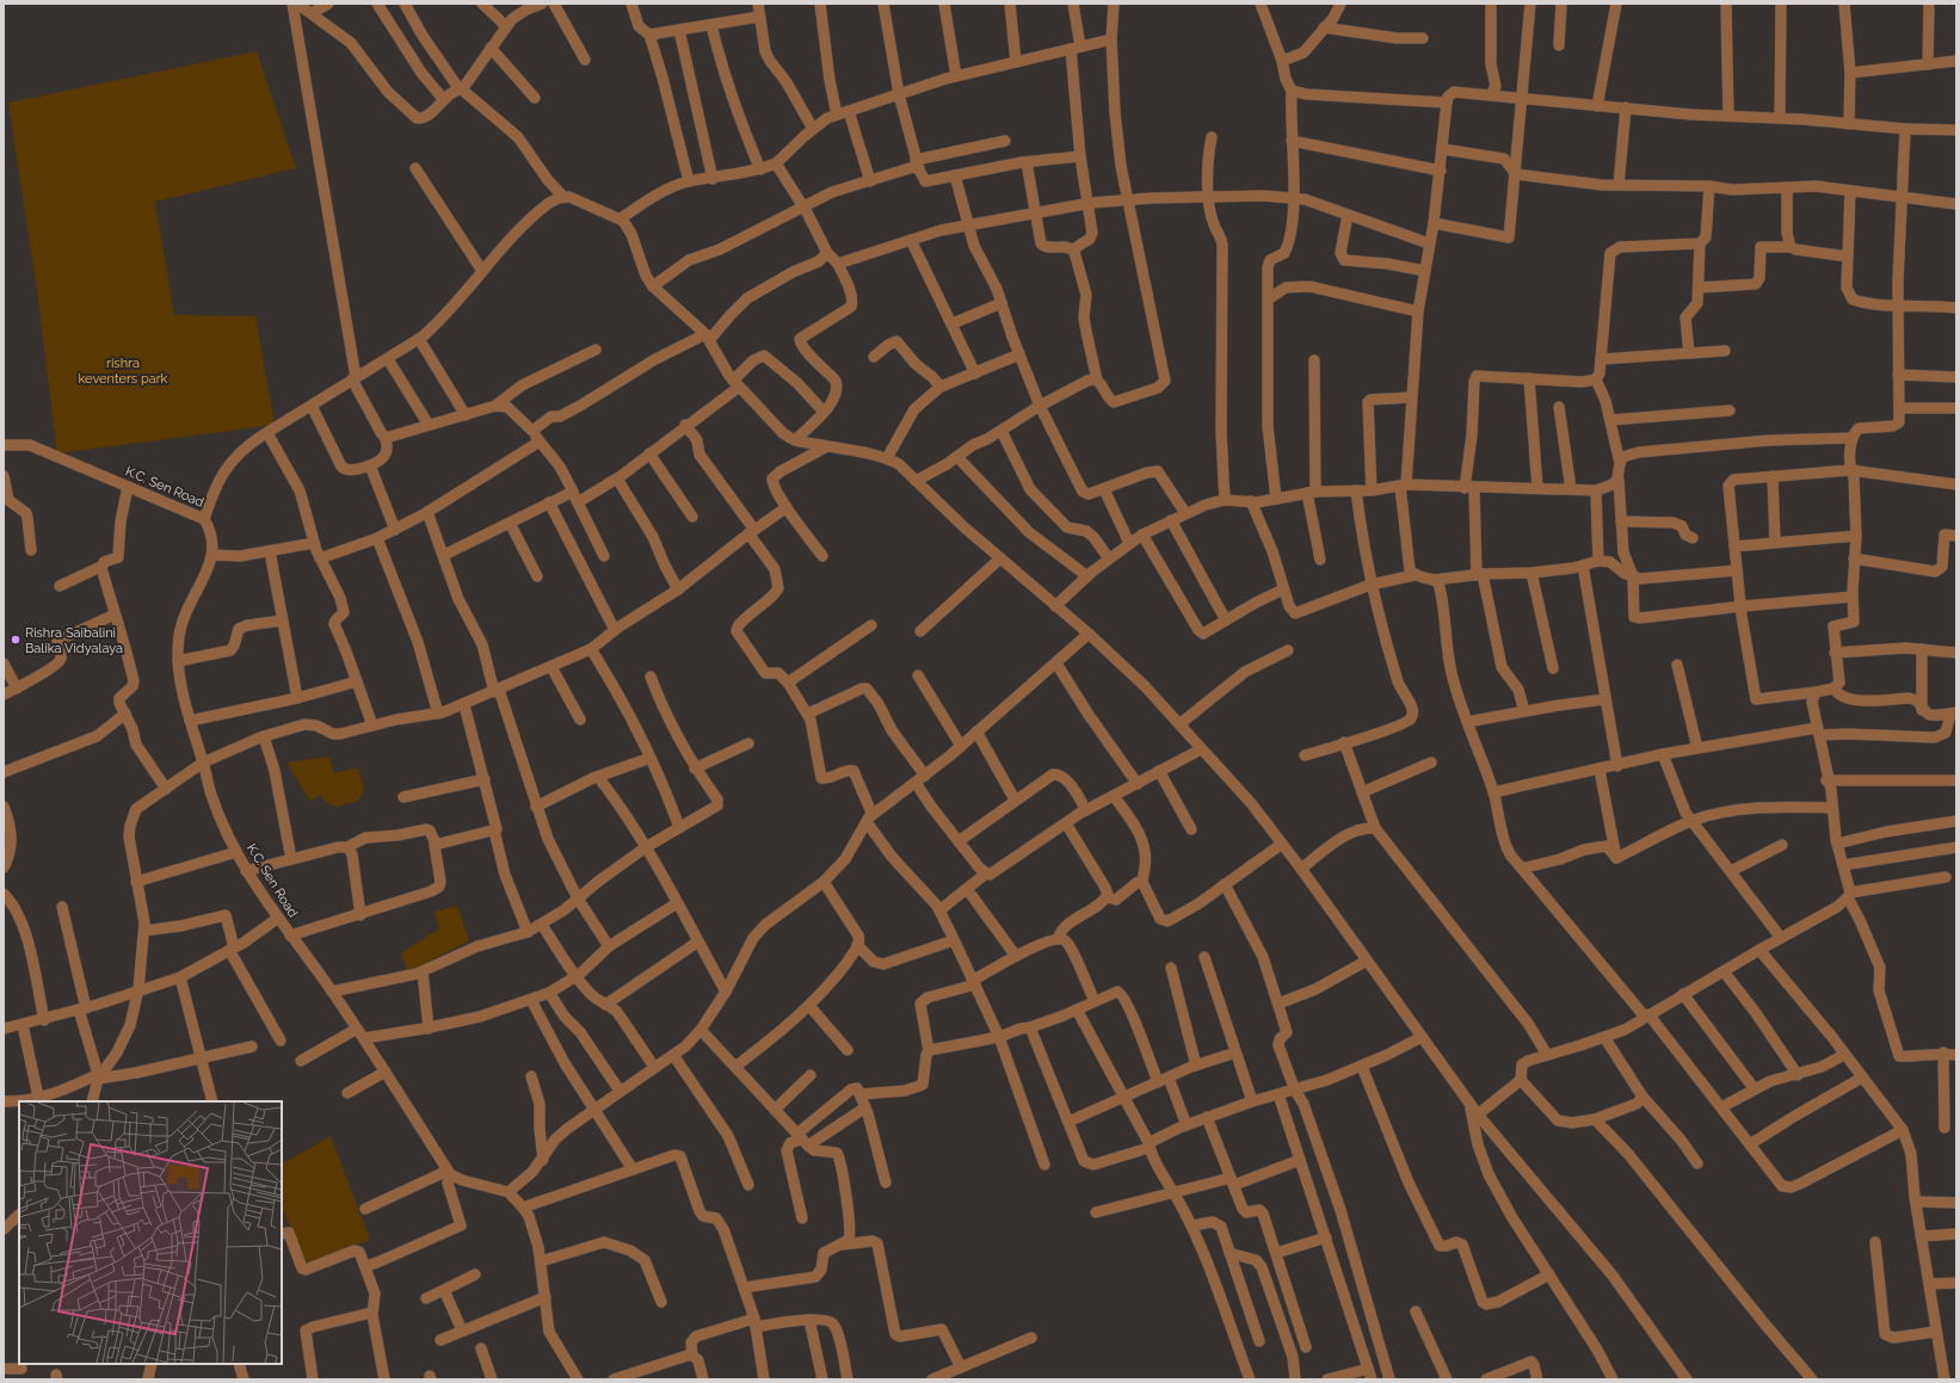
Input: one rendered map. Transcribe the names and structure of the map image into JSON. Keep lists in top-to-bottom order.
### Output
{
  "streets": {
    "street": ["K.C. Sen Road"]
  },
  "parks": ["rishra keventers park"],
  "places": ["Rishra Saibalini Balika Vidyalaya"]
}
